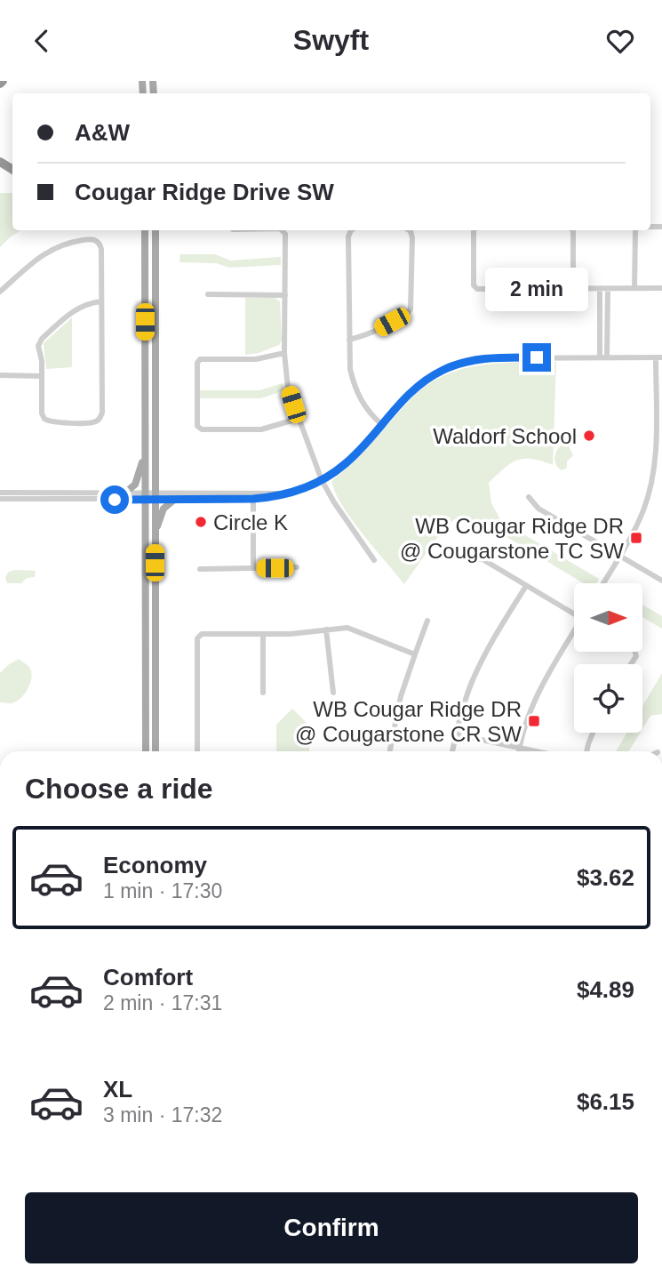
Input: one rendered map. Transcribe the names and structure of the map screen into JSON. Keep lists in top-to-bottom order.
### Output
{
  "places": {
    "other": ["Waldorf School", "Circle K"],
    "transit": ["WB Cougar Ridge DR @ Cougarstone TC SW", "WB Cougar Ridge DR @ Cougarstone CR SW"]
  },
  "north": "right",
  "page": {
    "header": "Swyft",
    "banner": ["A&W", "Cougar Ridge Drive SW"],
    "bubble": "2 min",
    "heading": "Choose a ride",
    "list": [
      {
        "name": "Economy",
        "note": "1 min · 17:30",
        "value": "$3.62"
      },
      {
        "name": "Comfort",
        "note": "2 min · 17:31",
        "value": "$4.89"
      },
      {
        "name": "XL",
        "note": "3 min · 17:32",
        "value": "$6.15"
      }
    ],
    "buttons": "Confirm"
  }
}
